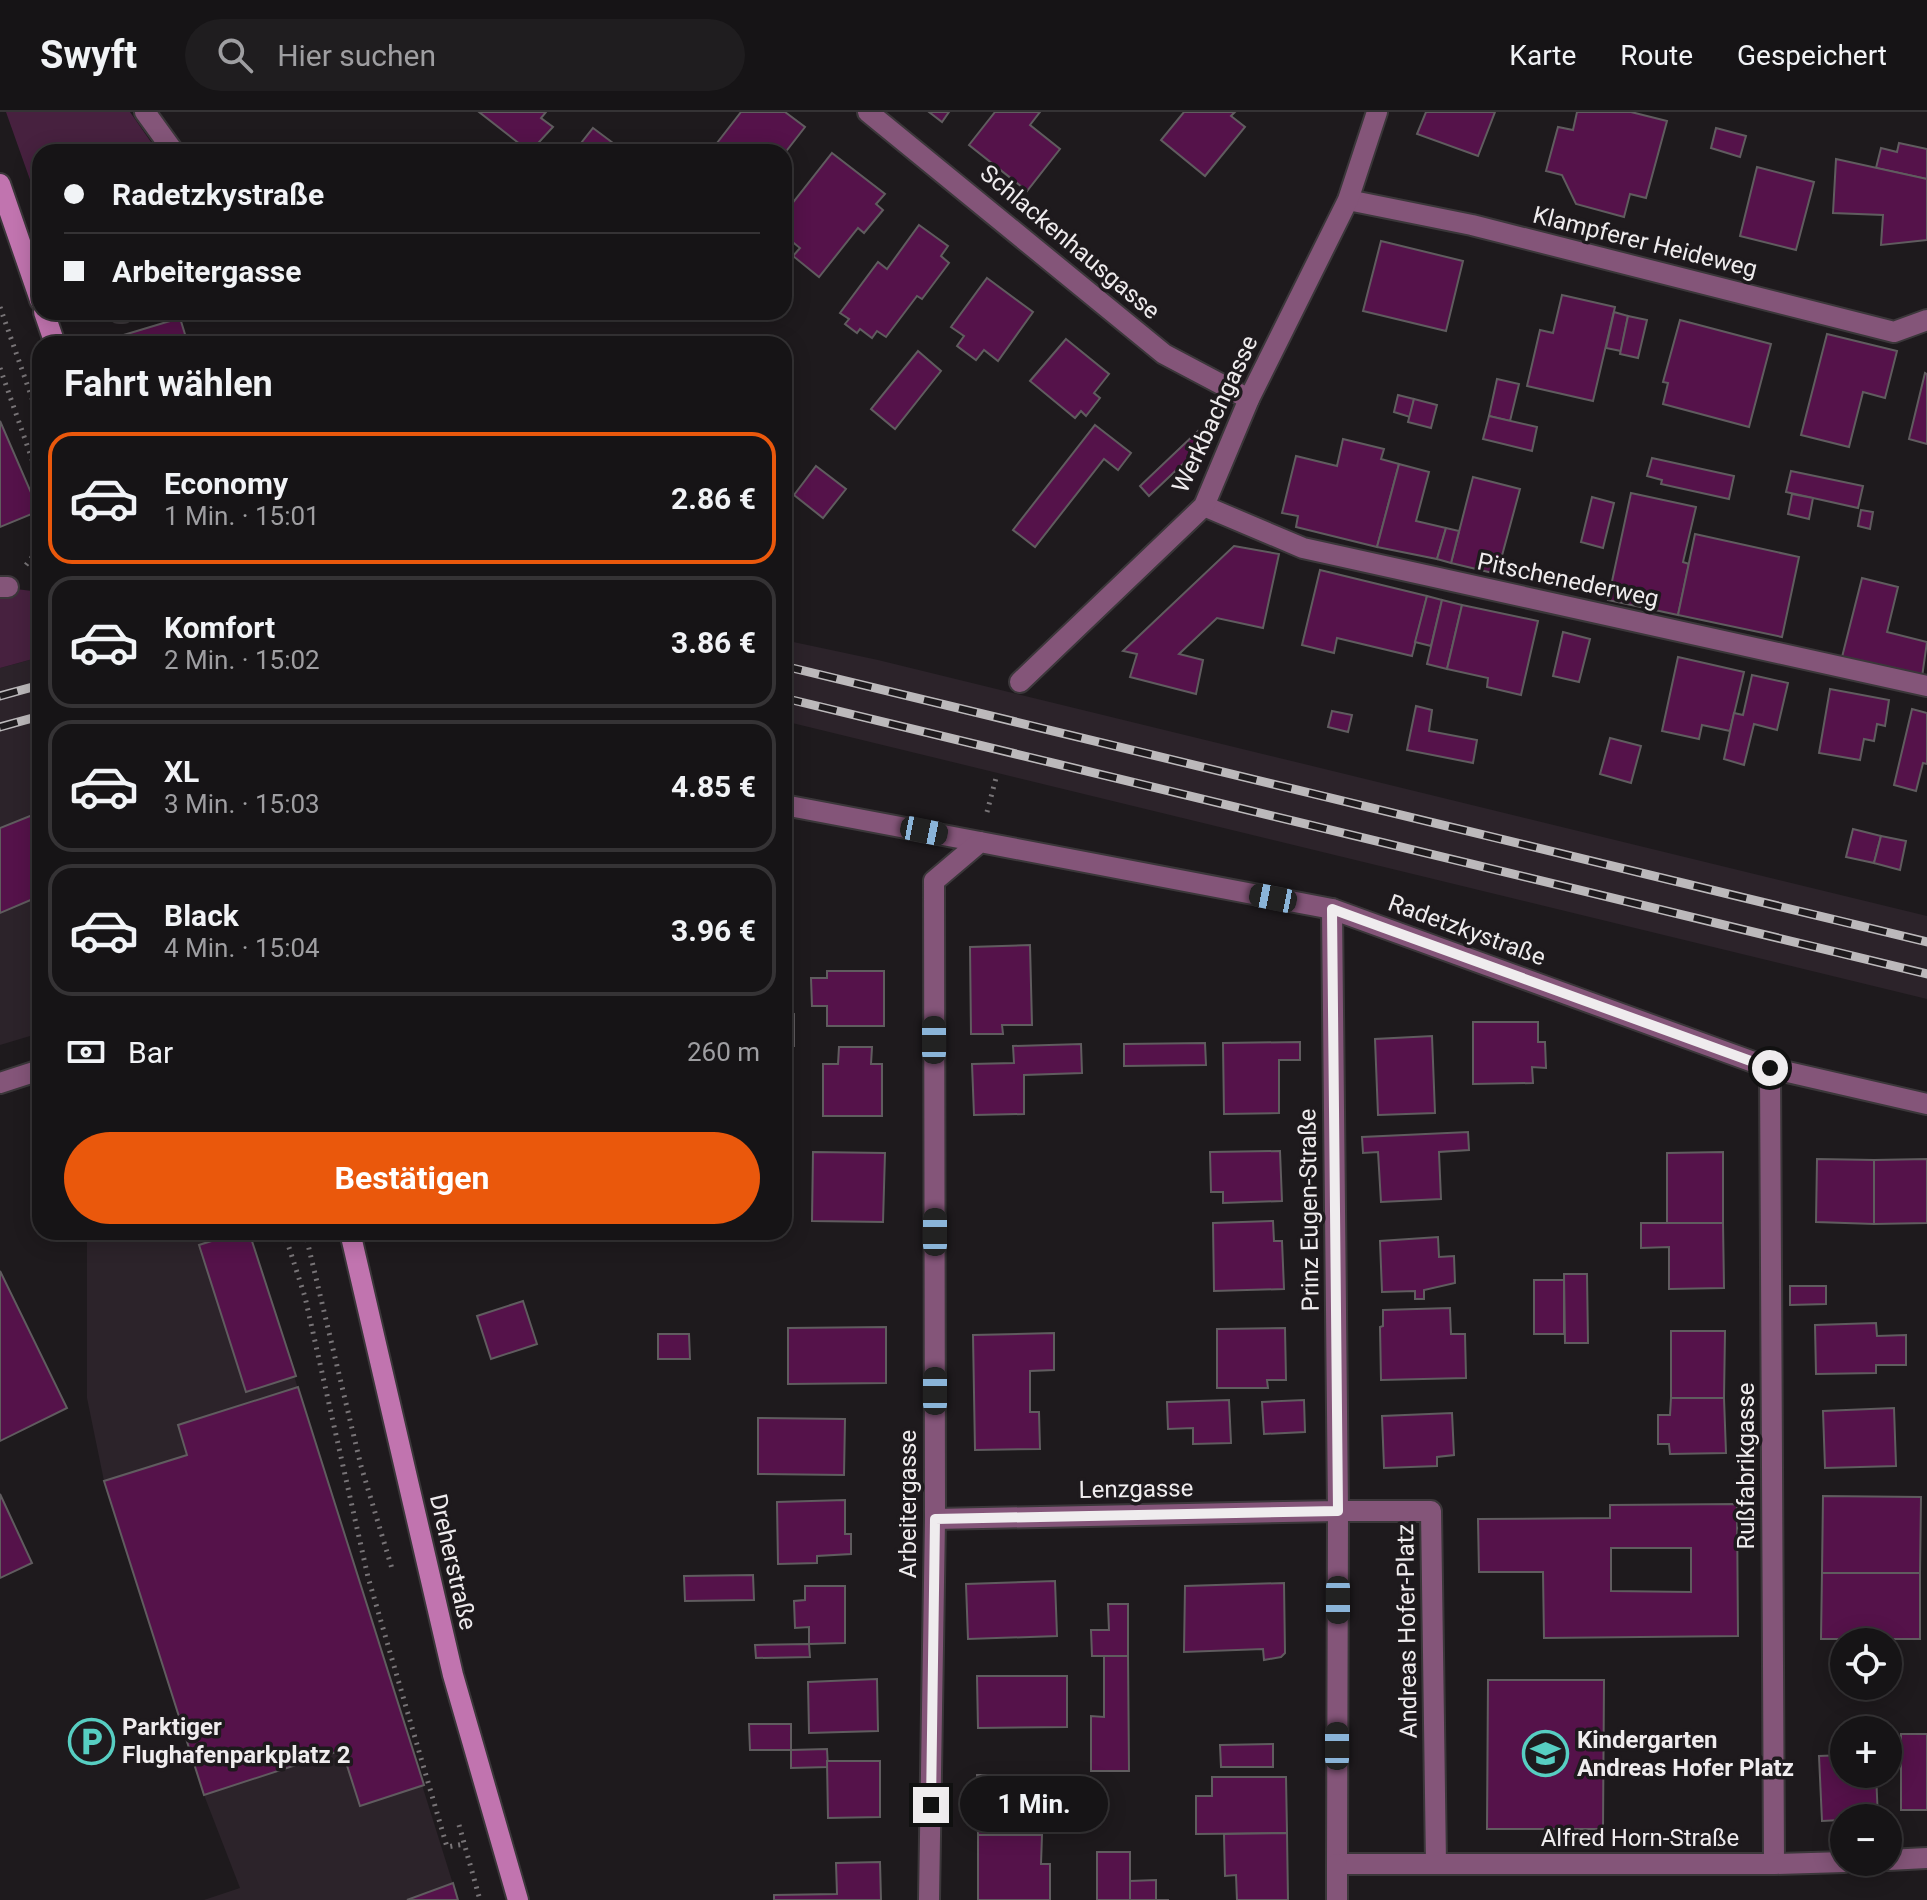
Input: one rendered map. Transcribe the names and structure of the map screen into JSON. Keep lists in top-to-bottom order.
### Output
{
  "streets": {
    "street": [
      "Schlackenhausgasse",
      "Klampferer Heideweg",
      "Werkbachgasse",
      "Pitschenederweg",
      "Radetzkystraße",
      "Prinz Eugen-Straße",
      "Rußfabrikgasse",
      "Lenzgasse",
      "Arbeitergasse",
      "Dreherstraße",
      "Andreas Hofer-Platz",
      "Alfred Horn-Straße"
    ]
  },
  "crossings": [
    ["Schlackenhausgasse", "Werkbachgasse"],
    ["Klampferer Heideweg", "Werkbachgasse"],
    ["Werkbachgasse", "Pitschenederweg"],
    ["Radetzkystraße", "Prinz Eugen-Straße"],
    ["Radetzkystraße", "Rußfabrikgasse"],
    ["Radetzkystraße", "Arbeitergasse"],
    ["Prinz Eugen-Straße", "Lenzgasse"],
    ["Prinz Eugen-Straße", "Andreas Hofer-Platz"],
    ["Rußfabrikgasse", "Alfred Horn-Straße"],
    ["Lenzgasse", "Arbeitergasse"],
    ["Lenzgasse", "Andreas Hofer-Platz"],
    ["Andreas Hofer-Platz", "Alfred Horn-Straße"]
  ],
  "places": {
    "parking": ["Parktiger Flughafenparkplatz 2"],
    "school or university": ["Kindergarten Andreas Hofer Platz"]
  },
  "page": {
    "header": "Swyft",
    "search": "Hier suchen",
    "nav": ["Karte", "Route", "Gespeichert"],
    "banner": ["Radetzkystraße", "Arbeitergasse"],
    "heading": "Fahrt wählen",
    "list": [
      {
        "name": "Economy",
        "note": "1 Min. · 15:01",
        "value": "2.86 €"
      },
      {
        "name": "Komfort",
        "note": "2 Min. · 15:02",
        "value": "3.86 €"
      },
      {
        "name": "XL",
        "note": "3 Min. · 15:03",
        "value": "4.85 €"
      },
      {
        "name": "Black",
        "note": "4 Min. · 15:04",
        "value": "3.96 €"
      }
    ],
    "pay": ["Bar", "260 m"],
    "buttons": "Bestätigen",
    "map_buttons": ["+", "−"],
    "bubble": "1 Min."
  }
}
